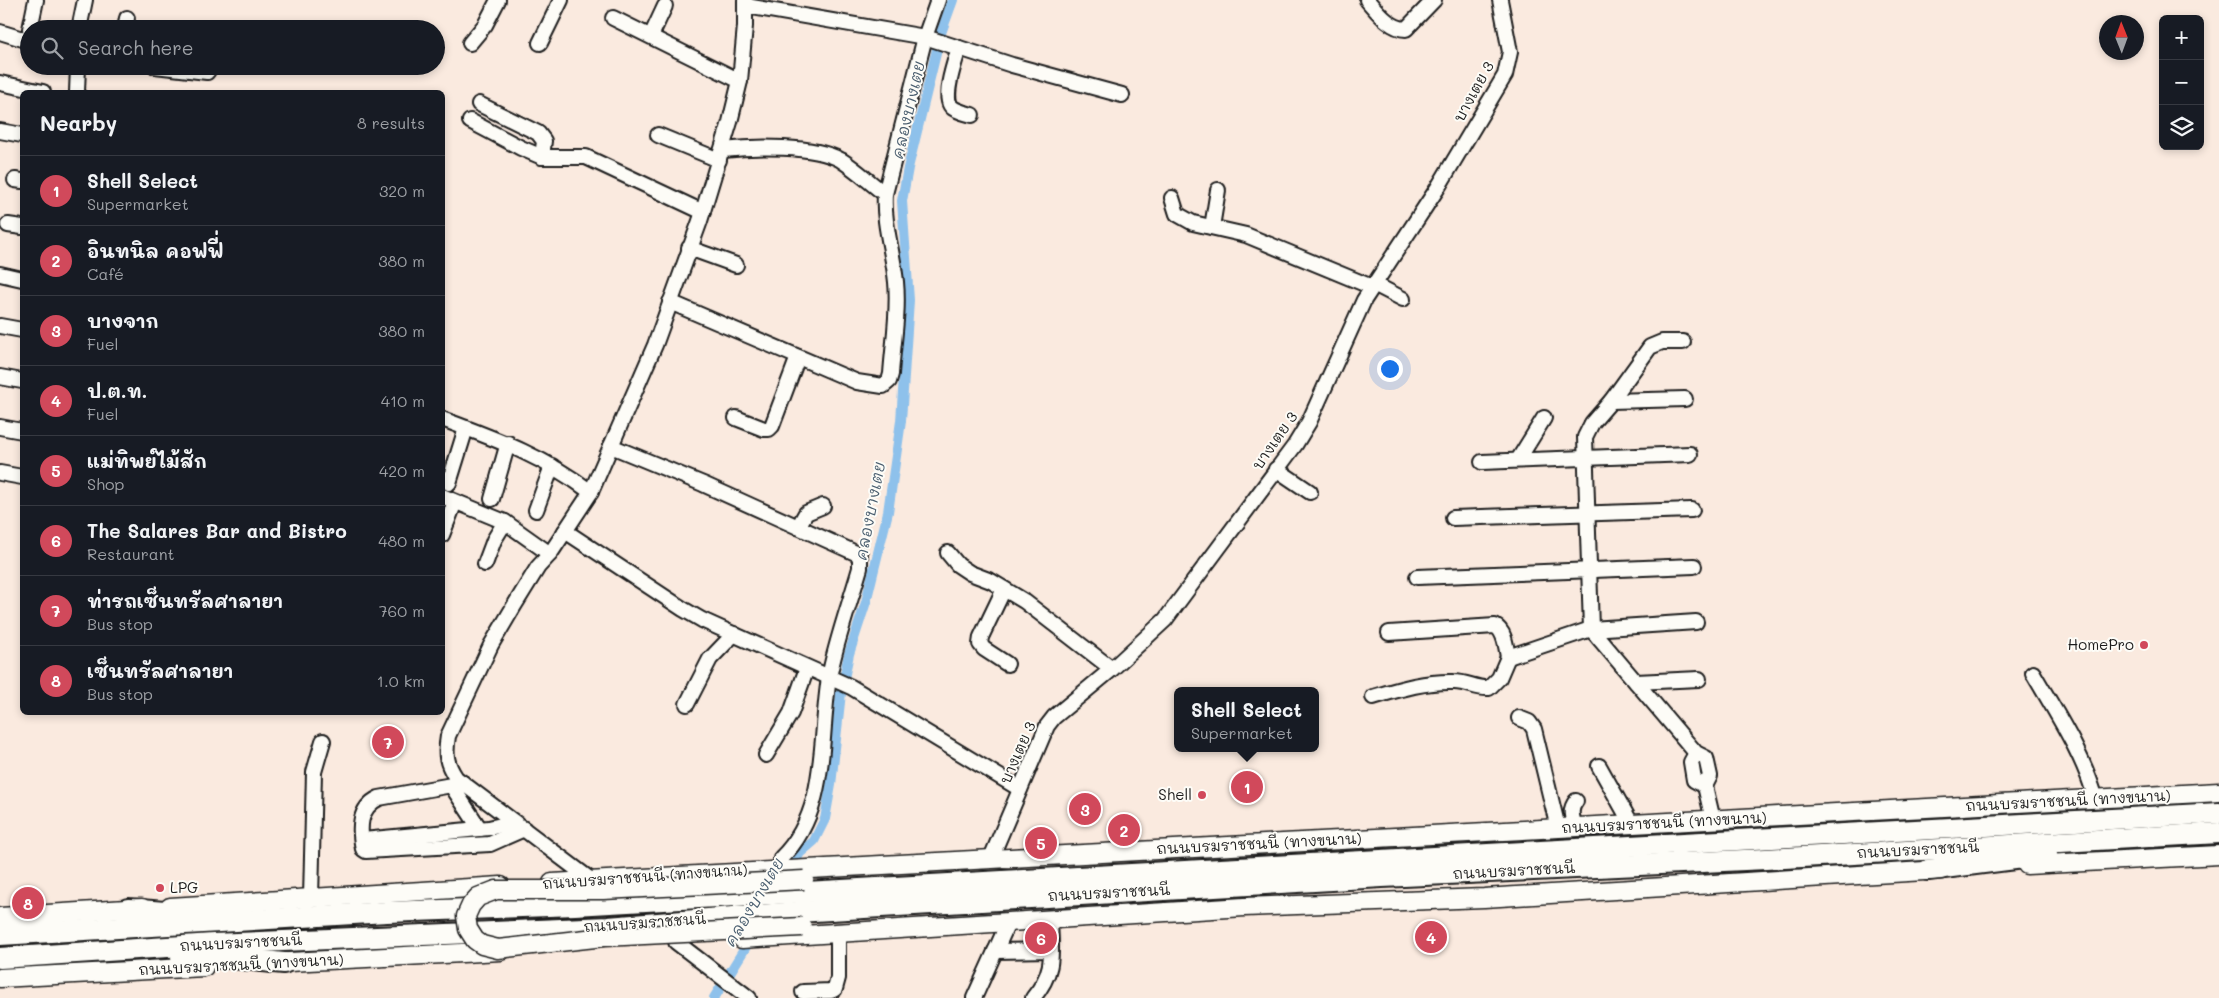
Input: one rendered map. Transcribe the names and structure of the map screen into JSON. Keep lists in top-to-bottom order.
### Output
{
  "streets": {
    "highway": ["ถนนบรมราชชนนี"],
    "main road": ["ถนนบรมราชชนนี (ทางขนาน)"],
    "street": ["บางเตย 3"]
  },
  "crossings": [
    ["บางเตย 3", "ถนนบรมราชชนนี (ทางขนาน)"],
    ["ถนนบรมราชชนนี (ทางขนาน)", "ถนนบรมราชชนนี"]
  ],
  "water": ["คลองบางเตย"],
  "places": ["HomePro", "Shell", "LPG"],
  "north": "top",
  "page": {
    "map_buttons": ["+", "−"],
    "search": "Search here",
    "heading": ["Nearby", "8 results"],
    "list": [
      {
        "mark": "1",
        "name": "Shell Select",
        "note": "Supermarket",
        "value": "320 m"
      },
      {
        "mark": "2",
        "name": "อินทนิล คอฟฟี่",
        "note": "Café",
        "value": "380 m"
      },
      {
        "mark": "3",
        "name": "บางจาก",
        "note": "Fuel",
        "value": "380 m"
      },
      {
        "mark": "4",
        "name": "ป.ต.ท.",
        "note": "Fuel",
        "value": "410 m"
      },
      {
        "mark": "5",
        "name": "แม่ทิพย์ไม้สัก",
        "note": "Shop",
        "value": "420 m"
      },
      {
        "mark": "6",
        "name": "The Salares Bar and Bistro",
        "note": "Restaurant",
        "value": "480 m"
      },
      {
        "mark": "7",
        "name": "ท่ารถเซ็นทรัลศาลายา",
        "note": "Bus stop",
        "value": "760 m"
      },
      {
        "mark": "8",
        "name": "เซ็นทรัลศาลายา",
        "note": "Bus stop",
        "value": "1.0 km"
      }
    ],
    "popup": ["Shell Select", "Supermarket"],
    "pins": [
      "7",
      "1",
      "3",
      "2",
      "5",
      "8",
      "4",
      "6"
    ]
  }
}
